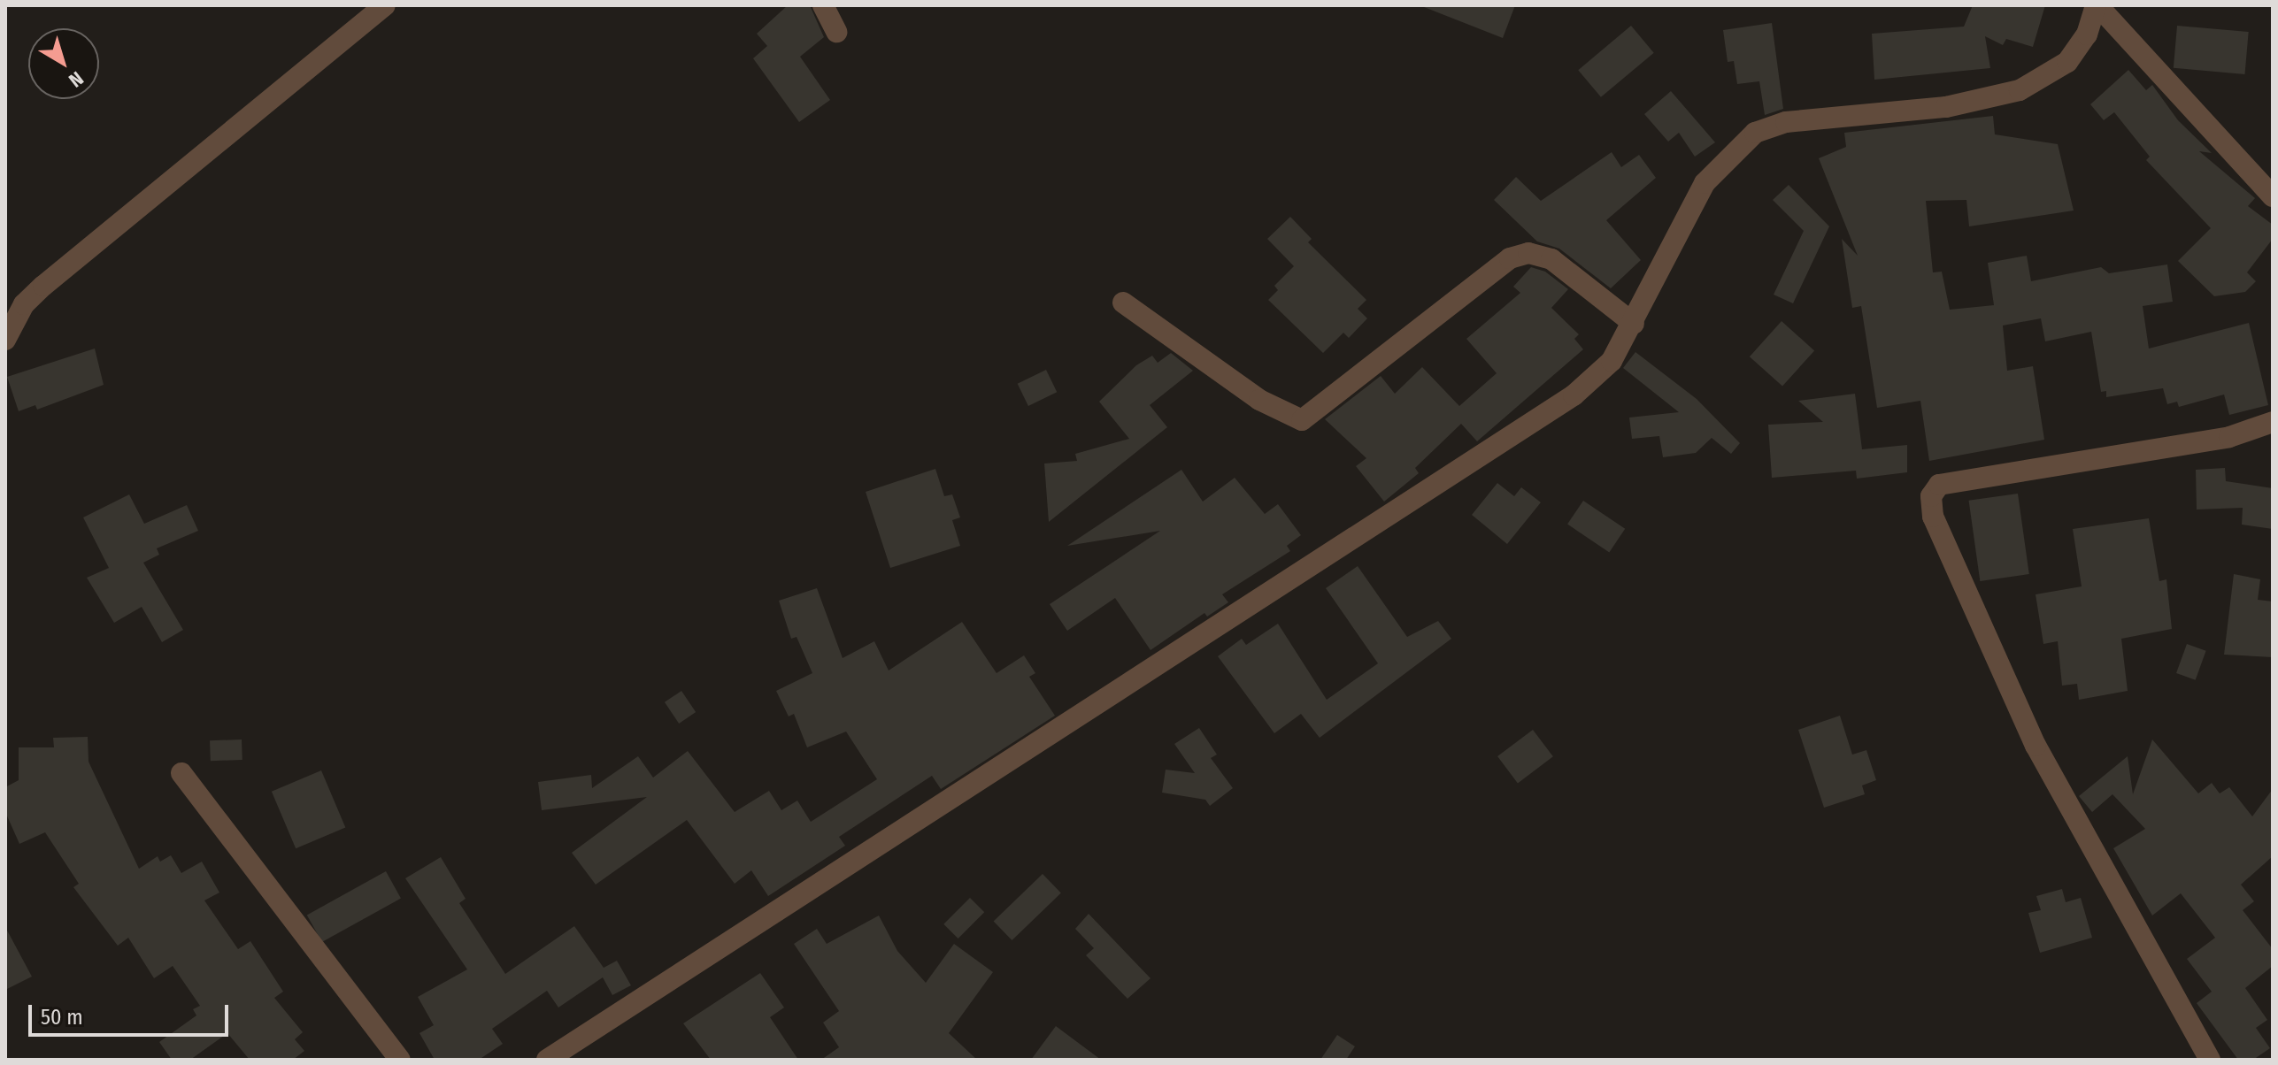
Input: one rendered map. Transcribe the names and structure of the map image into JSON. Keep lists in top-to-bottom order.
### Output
{
  "scale_bar": "50 m",
  "north": "bottom right"
}
